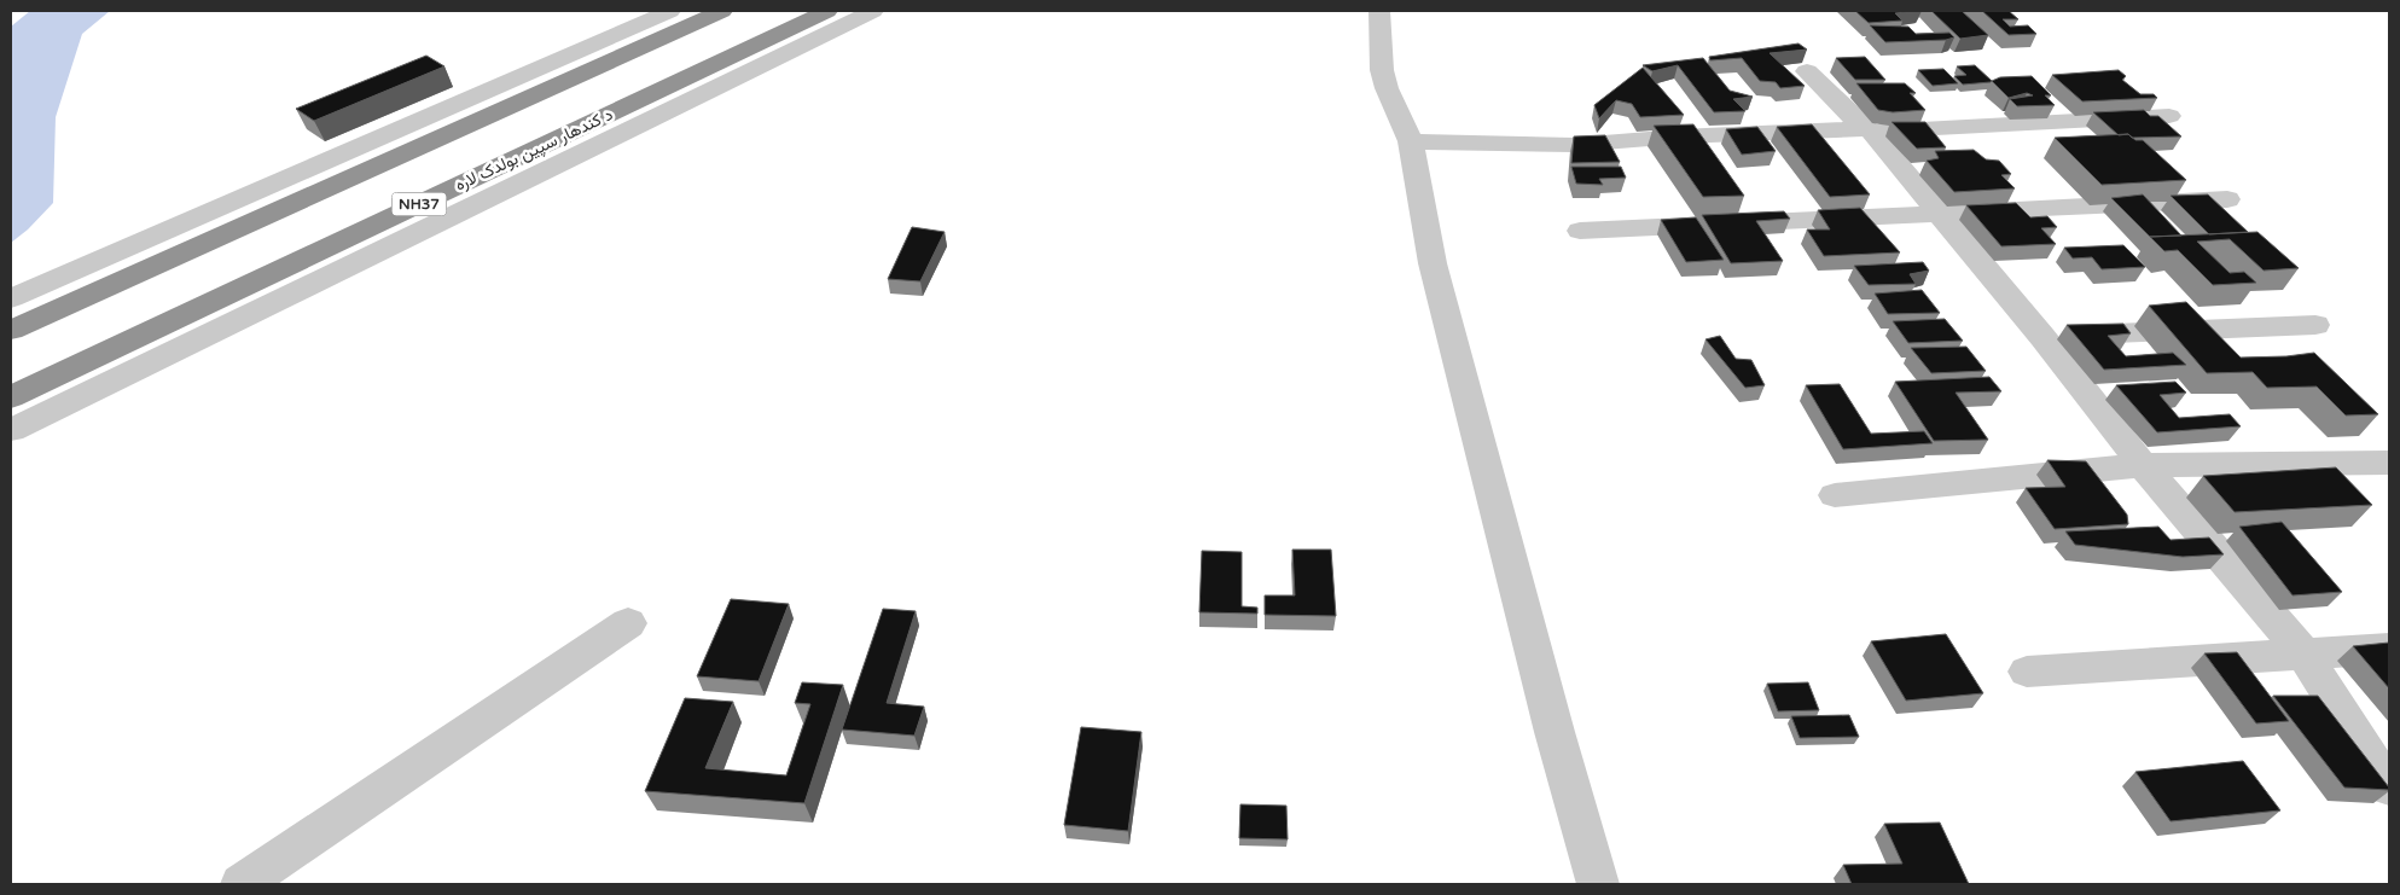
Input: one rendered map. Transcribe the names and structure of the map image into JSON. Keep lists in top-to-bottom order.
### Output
{
  "streets": {
    "highway": ["د کندهار سپین بولدک لاره", "NH37"]
  }
}
